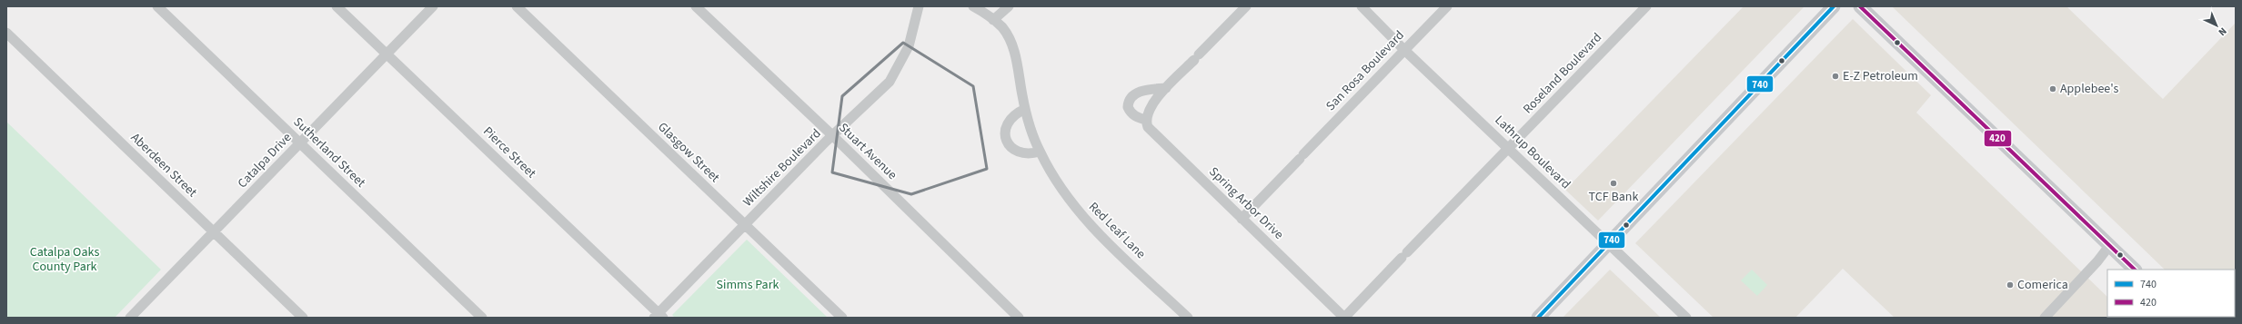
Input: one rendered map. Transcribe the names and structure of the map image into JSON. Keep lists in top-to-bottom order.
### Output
{
  "streets": {
    "street": [
      "San Rosa Boulevard",
      "Roseland Boulevard",
      "Stuart Avenue",
      "Sutherland Street",
      "Pierce Street",
      "Glasgow Street",
      "Lathrup Boulevard",
      "Catalpa Drive",
      "Aberdeen Street",
      "Wiltshire Boulevard",
      "Spring Arbor Drive",
      "Red Leaf Lane"
    ]
  },
  "crossings": [
    ["San Rosa Boulevard", "Lathrup Boulevard"],
    ["San Rosa Boulevard", "Spring Arbor Drive"],
    ["Roseland Boulevard", "Lathrup Boulevard"],
    ["Roseland Boulevard", "Spring Arbor Drive"],
    ["Stuart Avenue", "Wiltshire Boulevard"],
    ["Sutherland Street", "Catalpa Drive"],
    ["Pierce Street", "Catalpa Drive"],
    ["Pierce Street", "Wiltshire Boulevard"],
    ["Glasgow Street", "Wiltshire Boulevard"],
    ["Catalpa Drive", "Aberdeen Street"]
  ],
  "parks": ["Catalpa Oaks County Park", "Simms Park"],
  "places": [
    "E-Z Petroleum",
    "Applebee's",
    "TCF Bank",
    "Comerica"
  ],
  "lines": ["transit line 740", "transit line 420"],
  "legend": ["740", "420"],
  "north": "bottom right"
}
